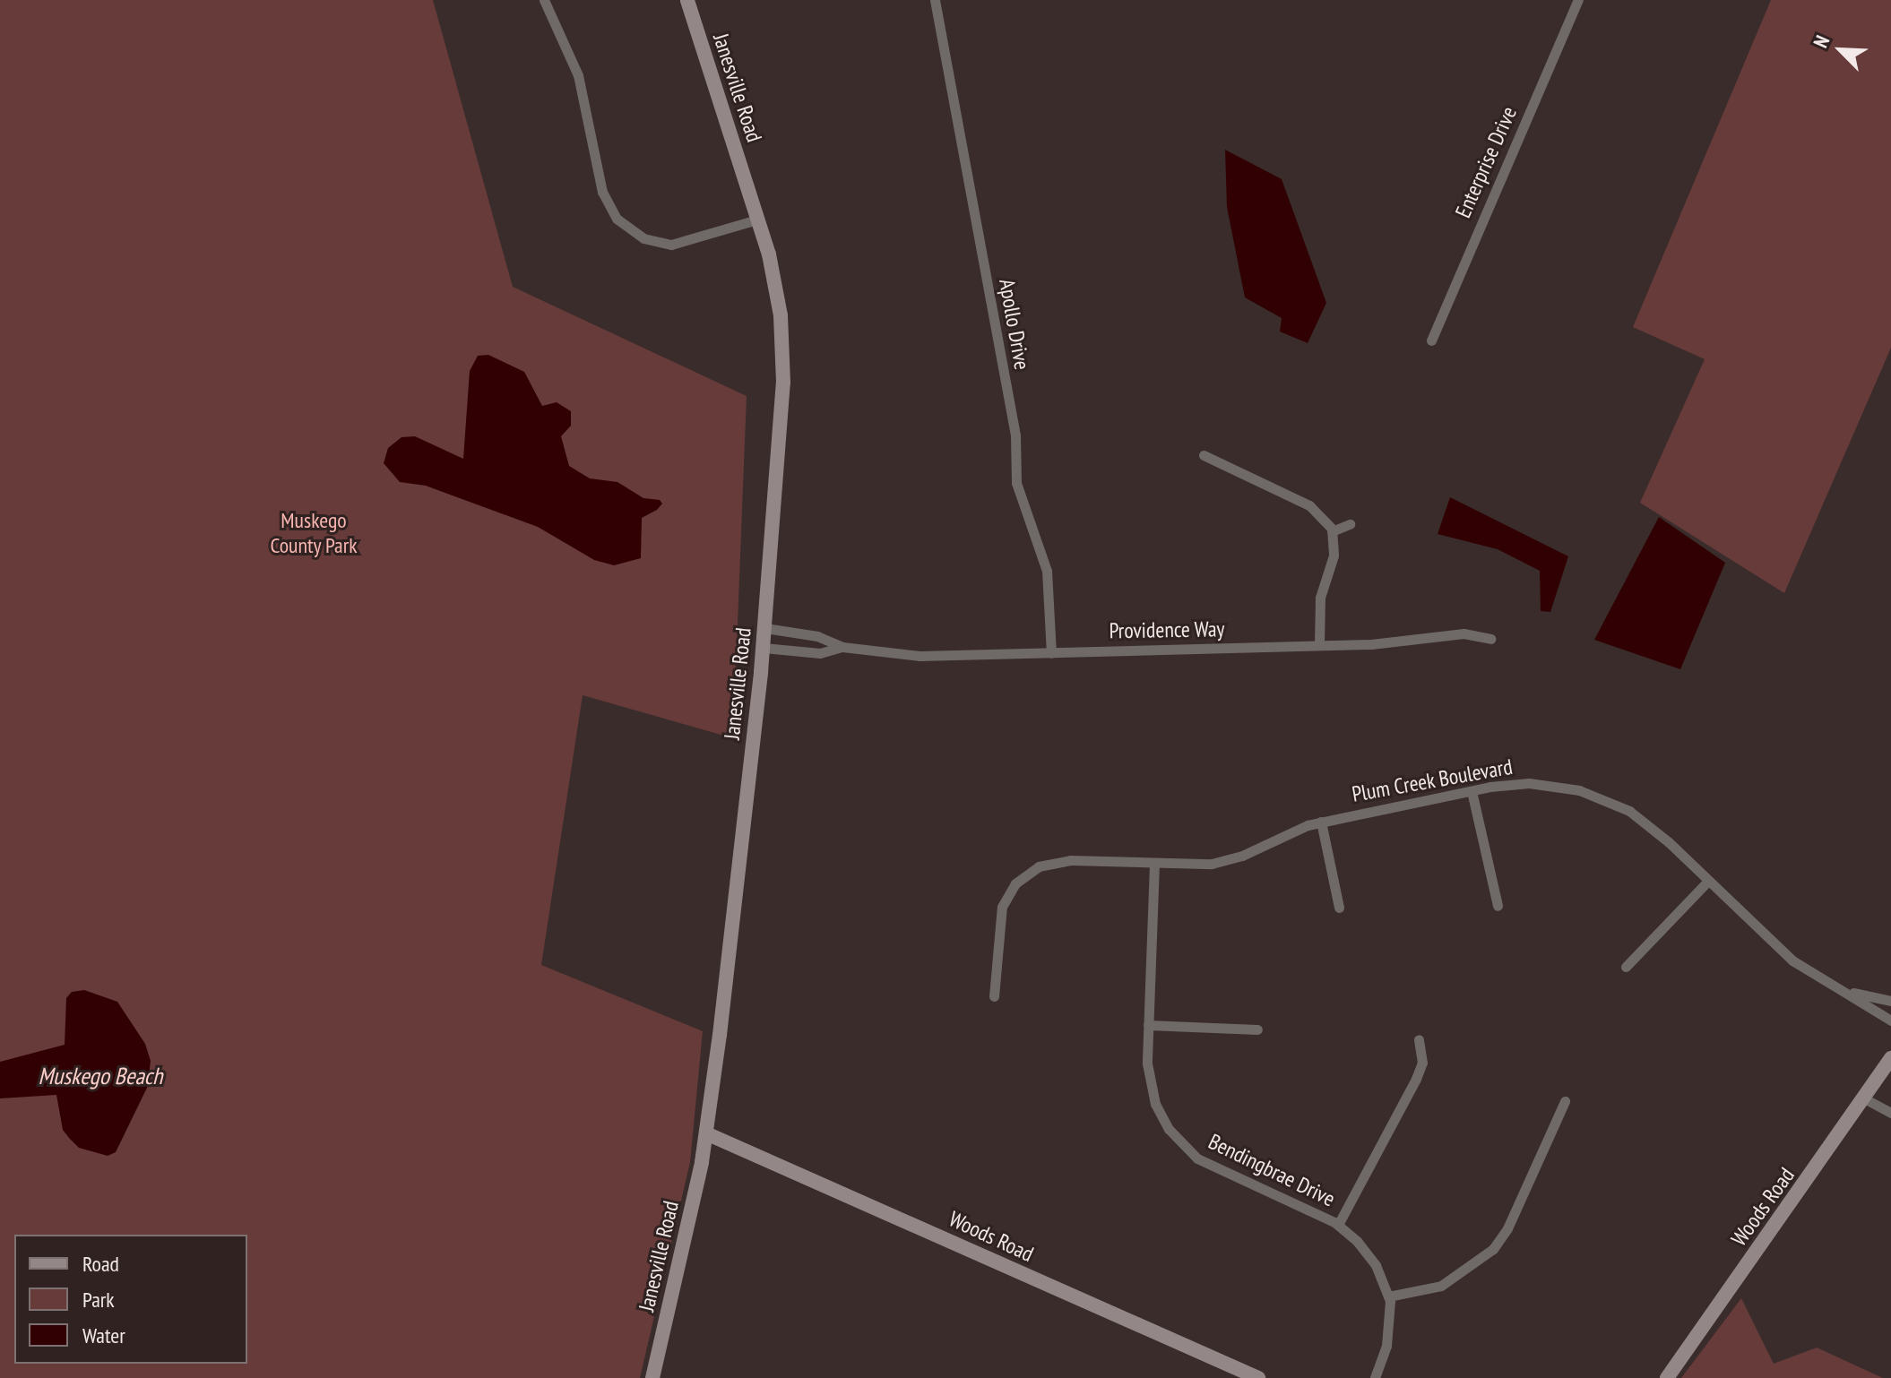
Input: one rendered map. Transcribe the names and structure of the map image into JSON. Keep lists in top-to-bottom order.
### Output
{
  "streets": {
    "main road": ["Janesville Road", "Woods Road"],
    "street": [
      "Enterprise Drive",
      "Apollo Drive",
      "Providence Way",
      "Plum Creek Boulevard",
      "Bendingbrae Drive"
    ]
  },
  "crossings": [
    ["Janesville Road", "Providence Way"],
    ["Janesville Road", "Woods Road"],
    ["Apollo Drive", "Providence Way"],
    ["Plum Creek Boulevard", "Bendingbrae Drive"]
  ],
  "water": ["Muskego Beach"],
  "parks": ["Muskego County Park"],
  "legend": ["Road", "Park", "Water"],
  "north": "top left"
}
